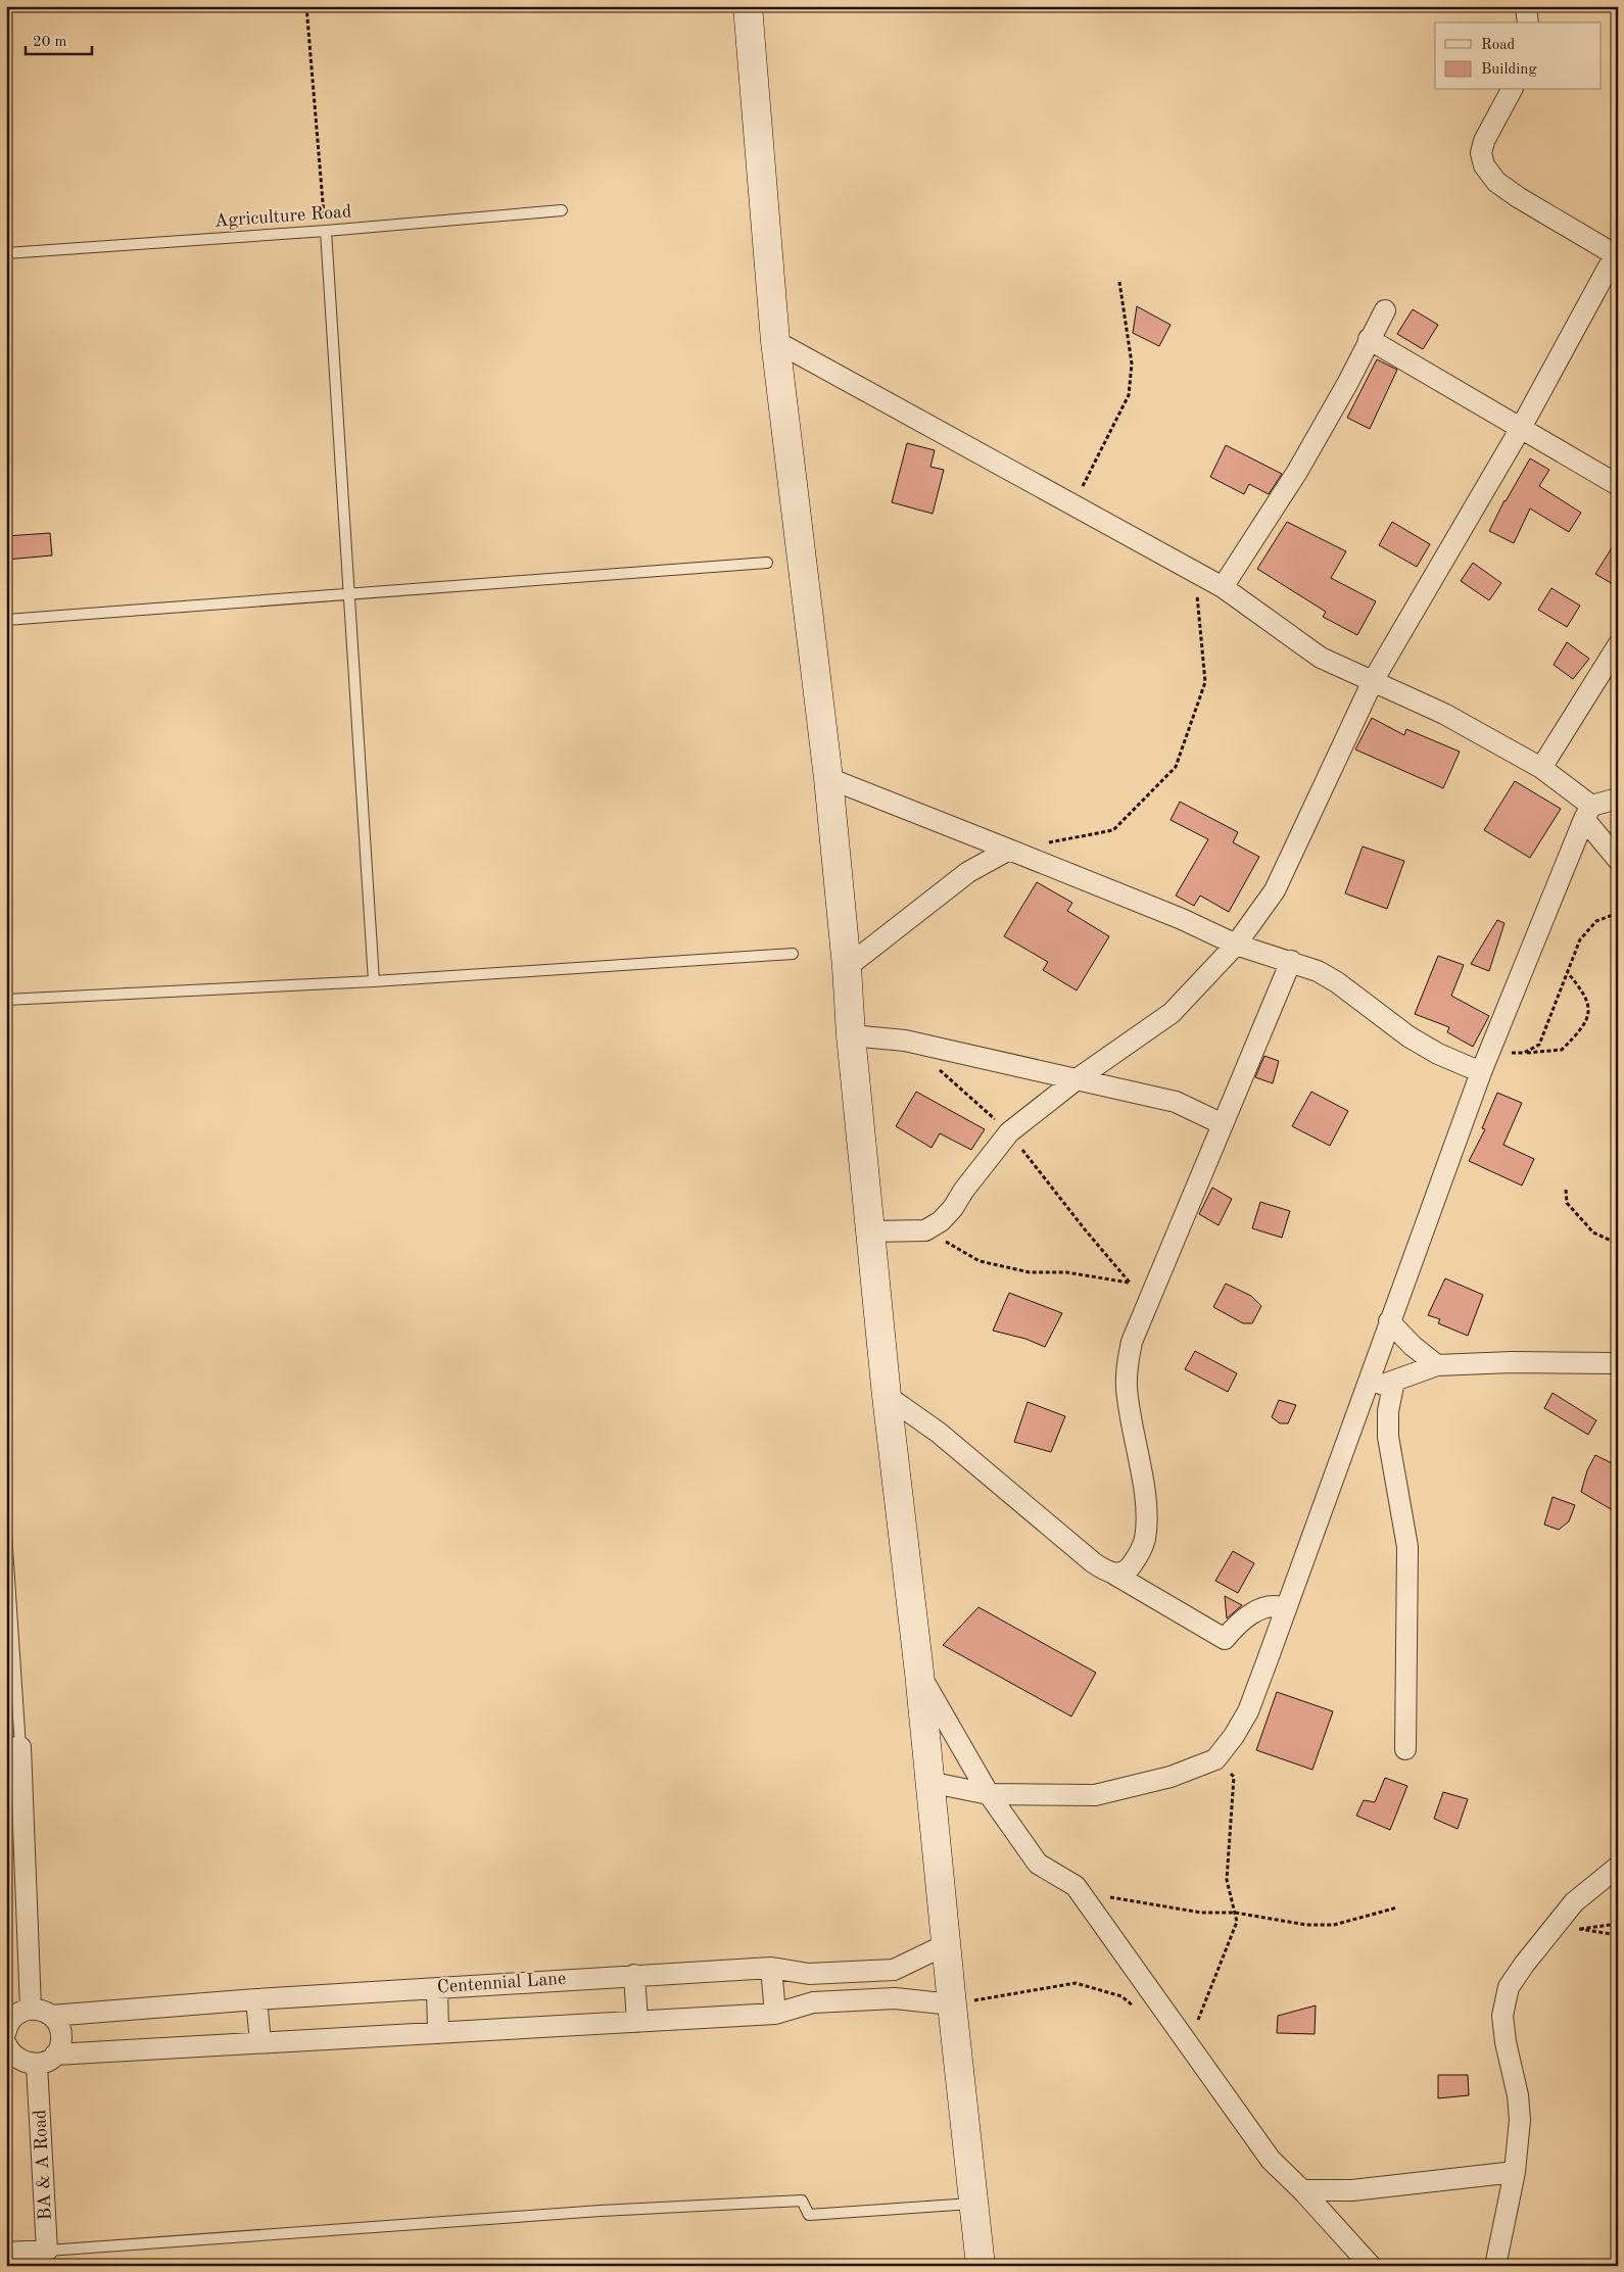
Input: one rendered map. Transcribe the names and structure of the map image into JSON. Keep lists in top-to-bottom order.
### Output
{
  "streets": {
    "street": ["Centennial Lane", "BA & A Road"],
    "lane": ["Agriculture Road"]
  },
  "legend": ["Road", "Building"],
  "scale_bar": "20 m"
}
